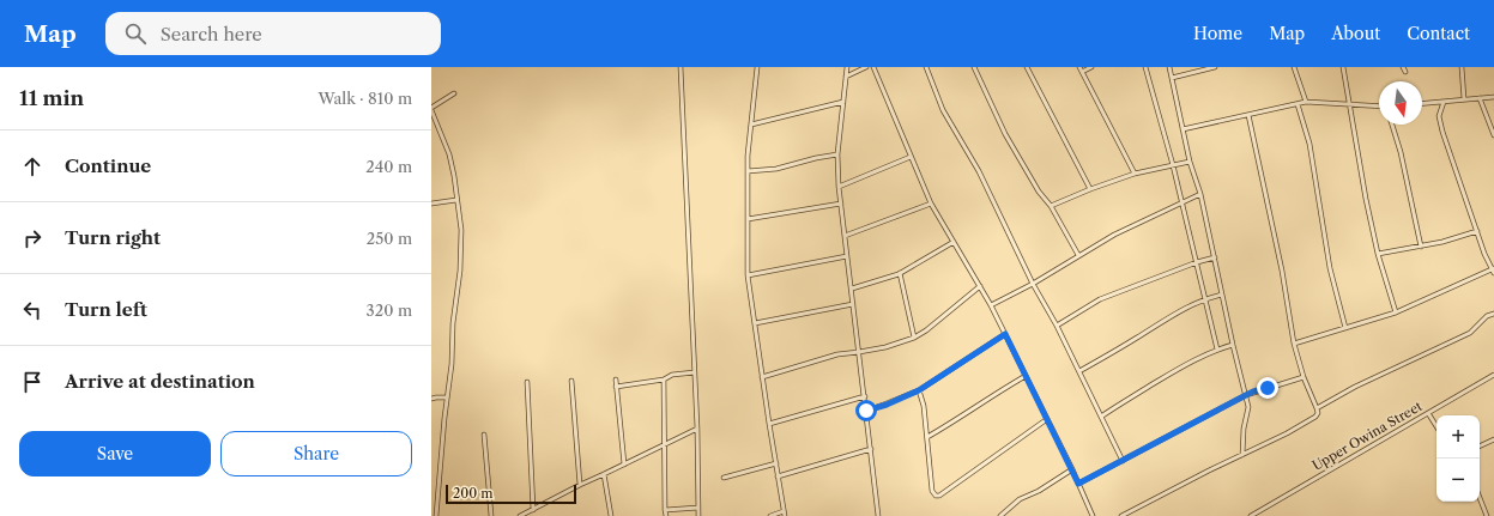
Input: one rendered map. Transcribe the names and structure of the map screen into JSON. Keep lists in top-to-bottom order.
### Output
{
  "streets": {
    "street": ["Upper Owina Street"]
  },
  "scale_bar": "200 m",
  "north": "bottom",
  "page": {
    "header": "Map",
    "search": "Search here",
    "nav": [
      "Home",
      "Map",
      "About",
      "Contact"
    ],
    "heading": ["11 min", "Walk · 810 m"],
    "list": [
      ["Continue", "240 m"],
      ["Turn right", "250 m"],
      ["Turn left", "320 m"],
      "Arrive at destination"
    ],
    "map_buttons": ["+", "−"],
    "buttons": ["Save", "Share"],
    "scale": "200 m"
  }
}
